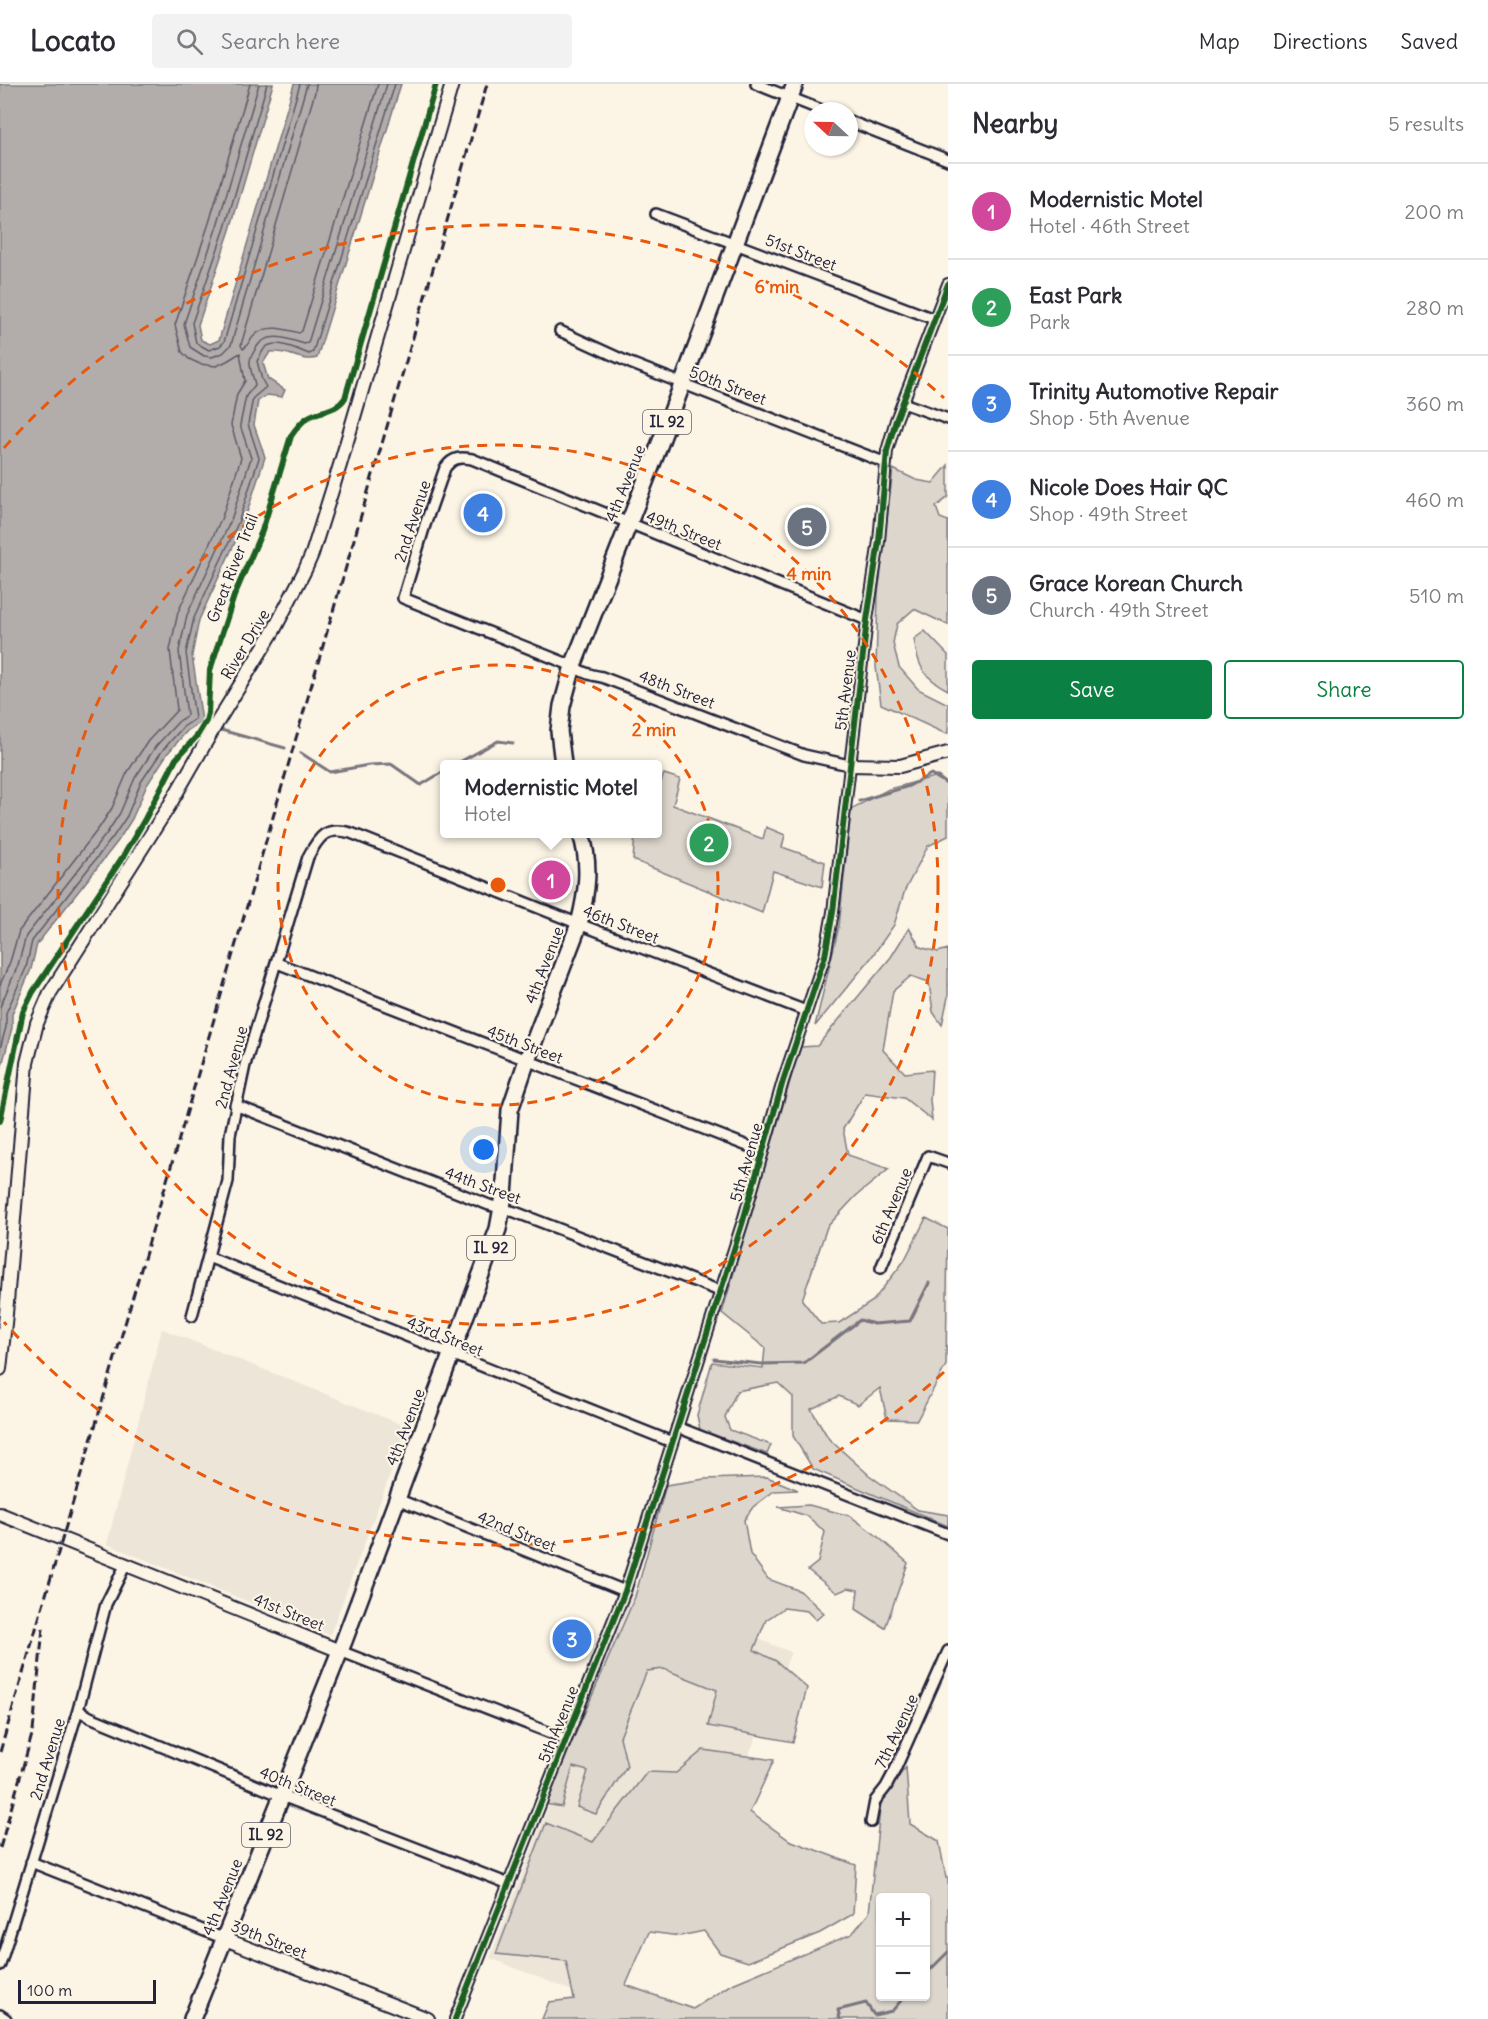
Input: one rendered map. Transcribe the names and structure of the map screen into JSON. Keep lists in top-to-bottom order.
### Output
{
  "streets": {
    "main road": ["IL 92", "4th Avenue"],
    "street": [
      "51st Street",
      "50th Street",
      "2nd Avenue",
      "49th Street",
      "River Drive",
      "48th Street",
      "5th Avenue",
      "46th Street",
      "45th Street",
      "44th Street",
      "6th Avenue",
      "43rd Street",
      "42nd Street",
      "41st Street",
      "7th Avenue",
      "40th Street",
      "39th Street"
    ],
    "cycle path": ["Great River Trail"]
  },
  "crossings": [
    ["51st Street", "4th Avenue"],
    ["51st Street", "5th Avenue"],
    ["50th Street", "4th Avenue"],
    ["50th Street", "5th Avenue"],
    ["4th Avenue", "49th Street"],
    ["4th Avenue", "48th Street"],
    ["4th Avenue", "46th Street"],
    ["4th Avenue", "45th Street"],
    ["4th Avenue", "44th Street"],
    ["4th Avenue", "43rd Street"],
    ["4th Avenue", "42nd Street"],
    ["4th Avenue", "41st Street"],
    ["4th Avenue", "40th Street"],
    ["4th Avenue", "39th Street"],
    ["2nd Avenue", "49th Street"],
    ["2nd Avenue", "48th Street"],
    ["2nd Avenue", "46th Street"],
    ["2nd Avenue", "45th Street"],
    ["2nd Avenue", "44th Street"],
    ["2nd Avenue", "43rd Street"],
    ["2nd Avenue", "41st Street"],
    ["2nd Avenue", "40th Street"],
    ["2nd Avenue", "39th Street"],
    ["49th Street", "5th Avenue"],
    ["48th Street", "5th Avenue"],
    ["5th Avenue", "46th Street"],
    ["5th Avenue", "45th Street"],
    ["5th Avenue", "44th Street"],
    ["5th Avenue", "43rd Street"],
    ["5th Avenue", "42nd Street"],
    ["5th Avenue", "41st Street"],
    ["5th Avenue", "40th Street"]
  ],
  "scale_bar": "100 m",
  "north": "left",
  "page": {
    "header": "Locato",
    "search": "Search here",
    "nav": ["Map", "Directions", "Saved"],
    "heading": ["Nearby", "5 results"],
    "list": [
      {
        "mark": "1",
        "name": "Modernistic Motel",
        "note": "Hotel · 46th Street",
        "value": "200 m"
      },
      {
        "mark": "2",
        "name": "East Park",
        "note": "Park",
        "value": "280 m"
      },
      {
        "mark": "3",
        "name": "Trinity Automotive Repair",
        "note": "Shop · 5th Avenue",
        "value": "360 m"
      },
      {
        "mark": "4",
        "name": "Nicole Does Hair QC",
        "note": "Shop · 49th Street",
        "value": "460 m"
      },
      {
        "mark": "5",
        "name": "Grace Korean Church",
        "note": "Church · 49th Street",
        "value": "510 m"
      }
    ],
    "pins": [
      "4",
      "5",
      "2",
      "1",
      "3"
    ],
    "buttons": ["Save", "Share"],
    "popup": ["Modernistic Motel", "Hotel"],
    "map_buttons": ["+", "−"],
    "scale": "100 m"
  },
  "rings": ["6 min", "4 min", "2 min"]
}
